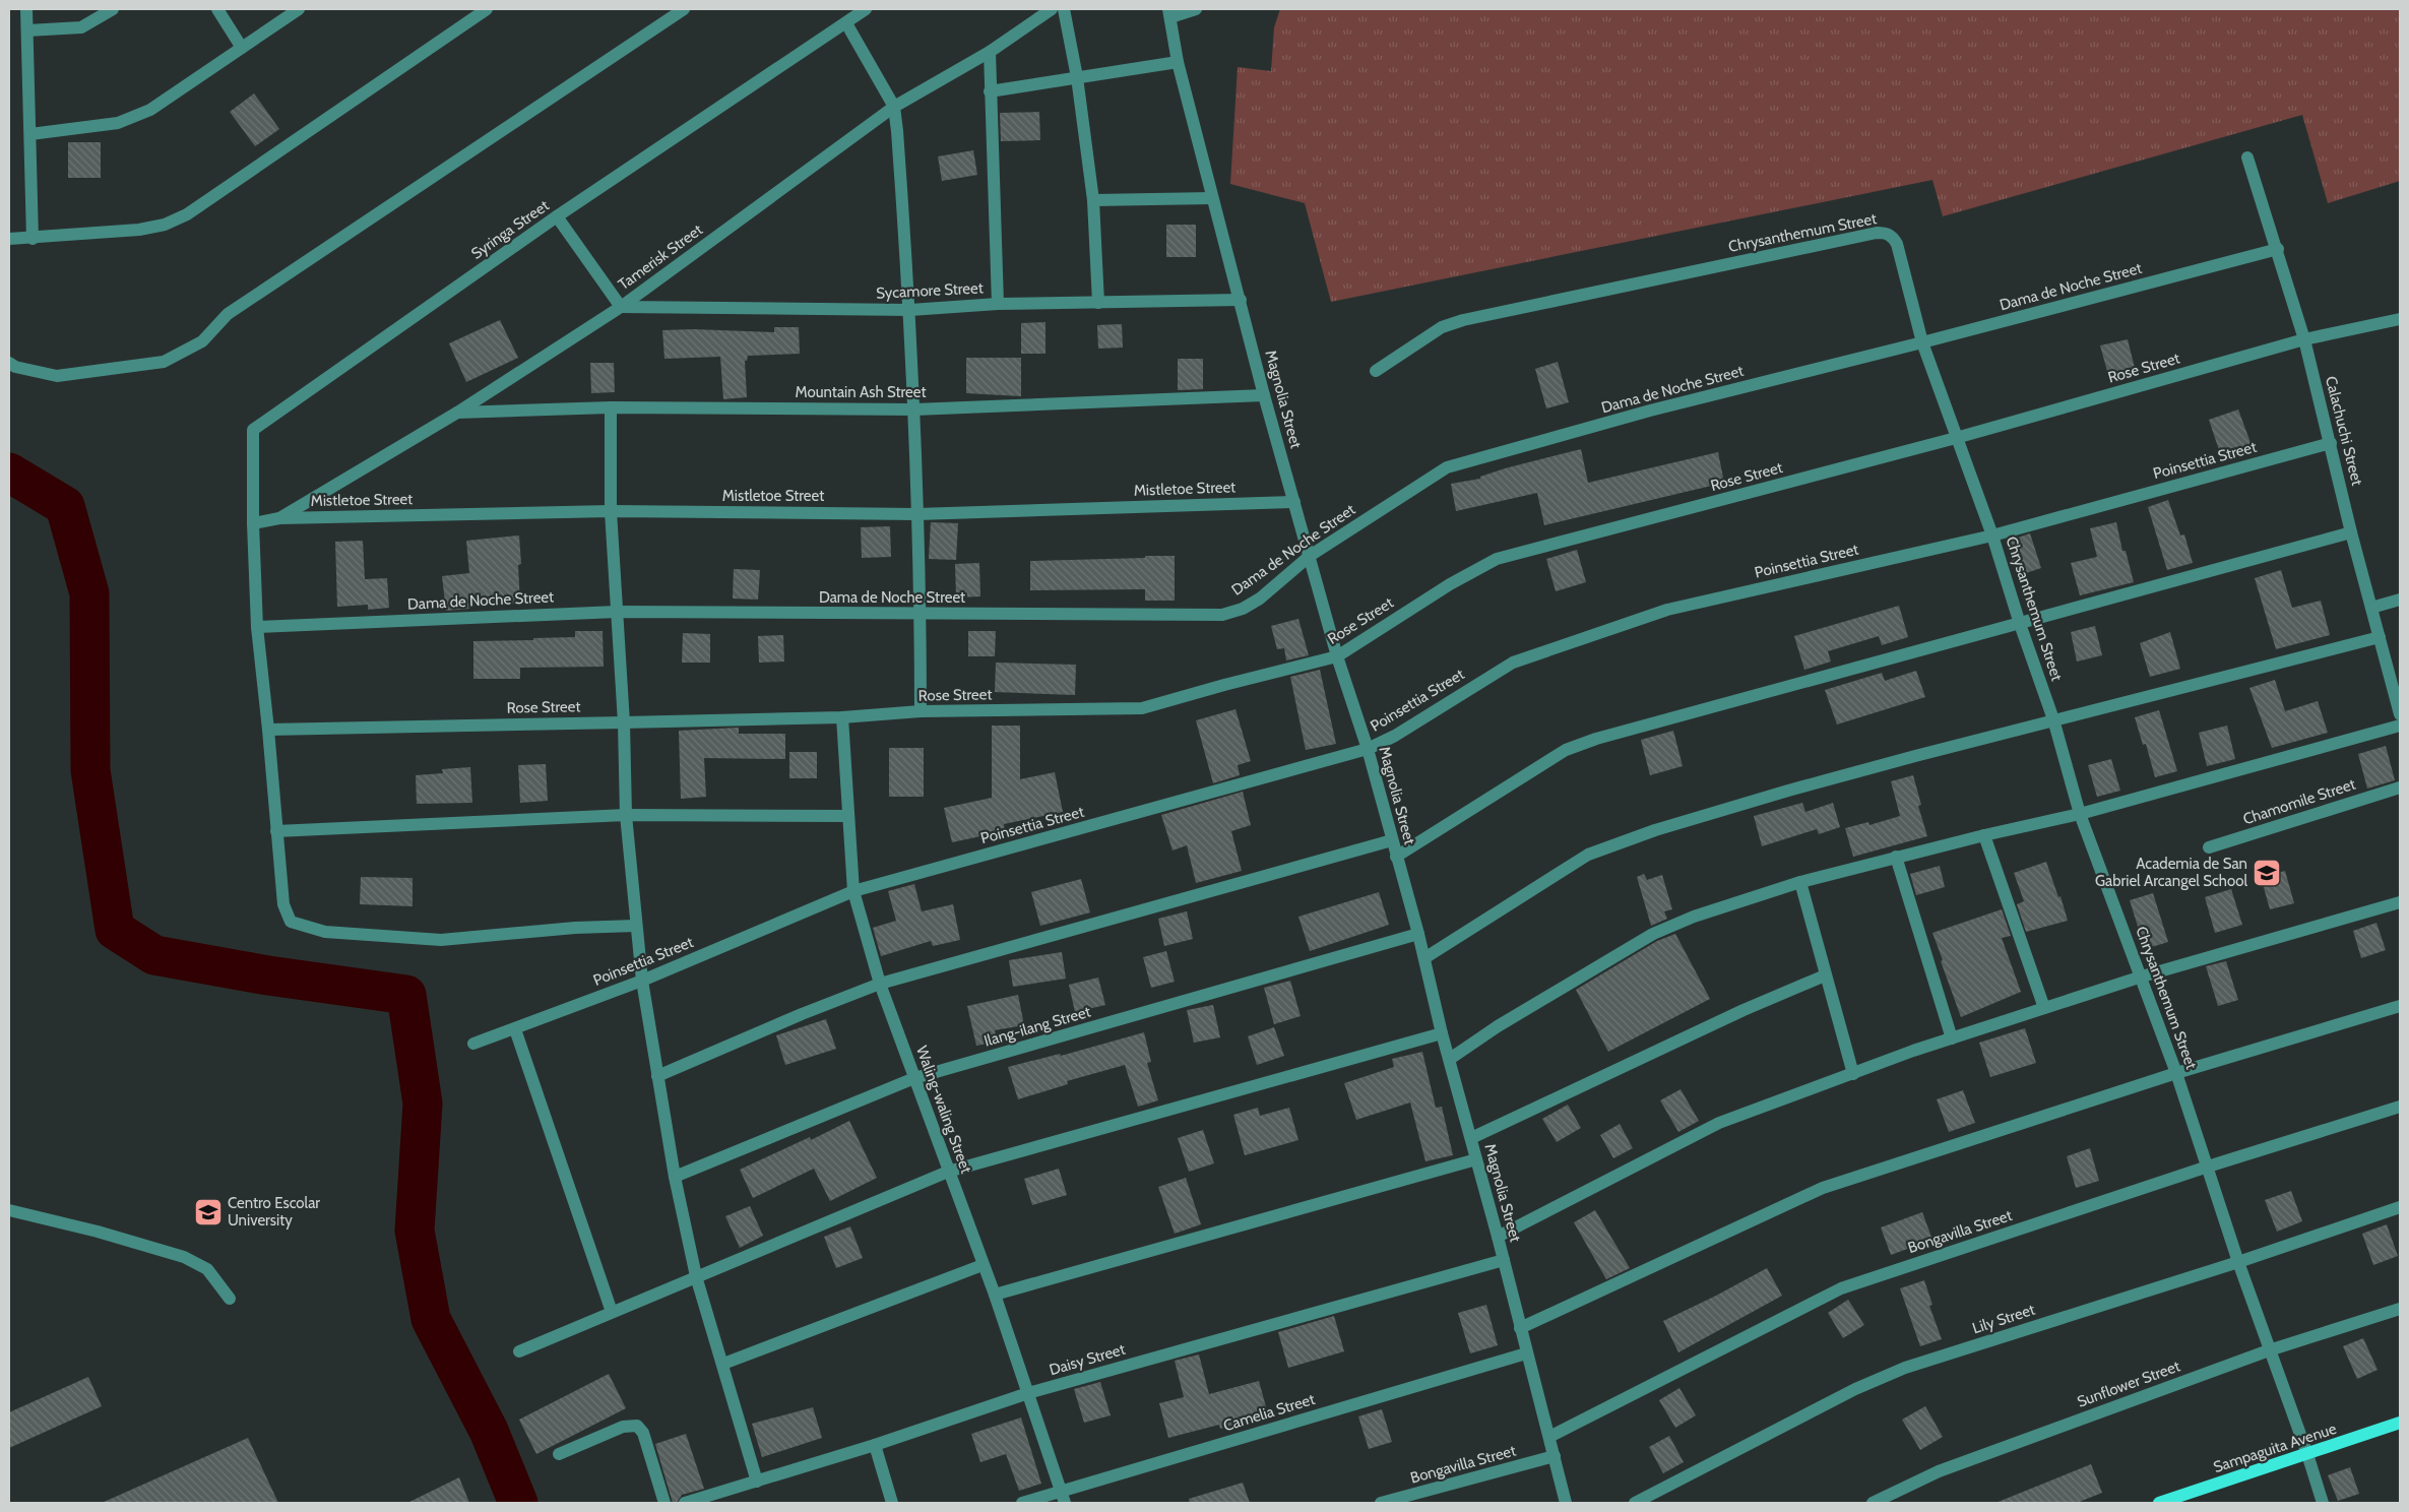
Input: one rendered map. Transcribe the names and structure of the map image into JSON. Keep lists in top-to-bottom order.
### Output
{
  "streets": {
    "main road": ["Sampaguita Avenue"],
    "street": [
      "Syringa Street",
      "Chrysanthemum Street",
      "Tamerisk Street",
      "Dama de Noche Street",
      "Sycamore Street",
      "Rose Street",
      "Mountain Ash Street",
      "Magnolia Street",
      "Calachuchi Street",
      "Poinsettia Street",
      "Mistletoe Street",
      "Chamomile Street",
      "Ilang-ilang Street",
      "Waling-waling Street",
      "Bongavilla Street",
      "Lily Street",
      "Daisy Street",
      "Sunflower Street",
      "Camelia Street"
    ]
  },
  "crossings": [
    ["Syringa Street", "Mistletoe Street"],
    ["Chrysanthemum Street", "Dama de Noche Street"],
    ["Chrysanthemum Street", "Rose Street"],
    ["Chrysanthemum Street", "Poinsettia Street"],
    ["Chrysanthemum Street", "Bongavilla Street"],
    ["Chrysanthemum Street", "Lily Street"],
    ["Chrysanthemum Street", "Sunflower Street"],
    ["Chrysanthemum Street", "Sampaguita Avenue"],
    ["Tamerisk Street", "Sycamore Street"],
    ["Tamerisk Street", "Mountain Ash Street"],
    ["Tamerisk Street", "Mistletoe Street"],
    ["Dama de Noche Street", "Magnolia Street"],
    ["Dama de Noche Street", "Calachuchi Street"],
    ["Sycamore Street", "Magnolia Street"],
    ["Rose Street", "Magnolia Street"],
    ["Rose Street", "Calachuchi Street"],
    ["Rose Street", "Waling-waling Street"],
    ["Mountain Ash Street", "Magnolia Street"],
    ["Magnolia Street", "Poinsettia Street"],
    ["Magnolia Street", "Mistletoe Street"],
    ["Magnolia Street", "Ilang-ilang Street"],
    ["Magnolia Street", "Bongavilla Street"],
    ["Magnolia Street", "Daisy Street"],
    ["Magnolia Street", "Camelia Street"],
    ["Calachuchi Street", "Poinsettia Street"],
    ["Poinsettia Street", "Waling-waling Street"],
    ["Ilang-ilang Street", "Waling-waling Street"],
    ["Waling-waling Street", "Daisy Street"],
    ["Waling-waling Street", "Camelia Street"]
  ],
  "places": {
    "school or university": ["Academia de San Gabriel Arcangel School", "Centro Escolar University"]
  }
}
